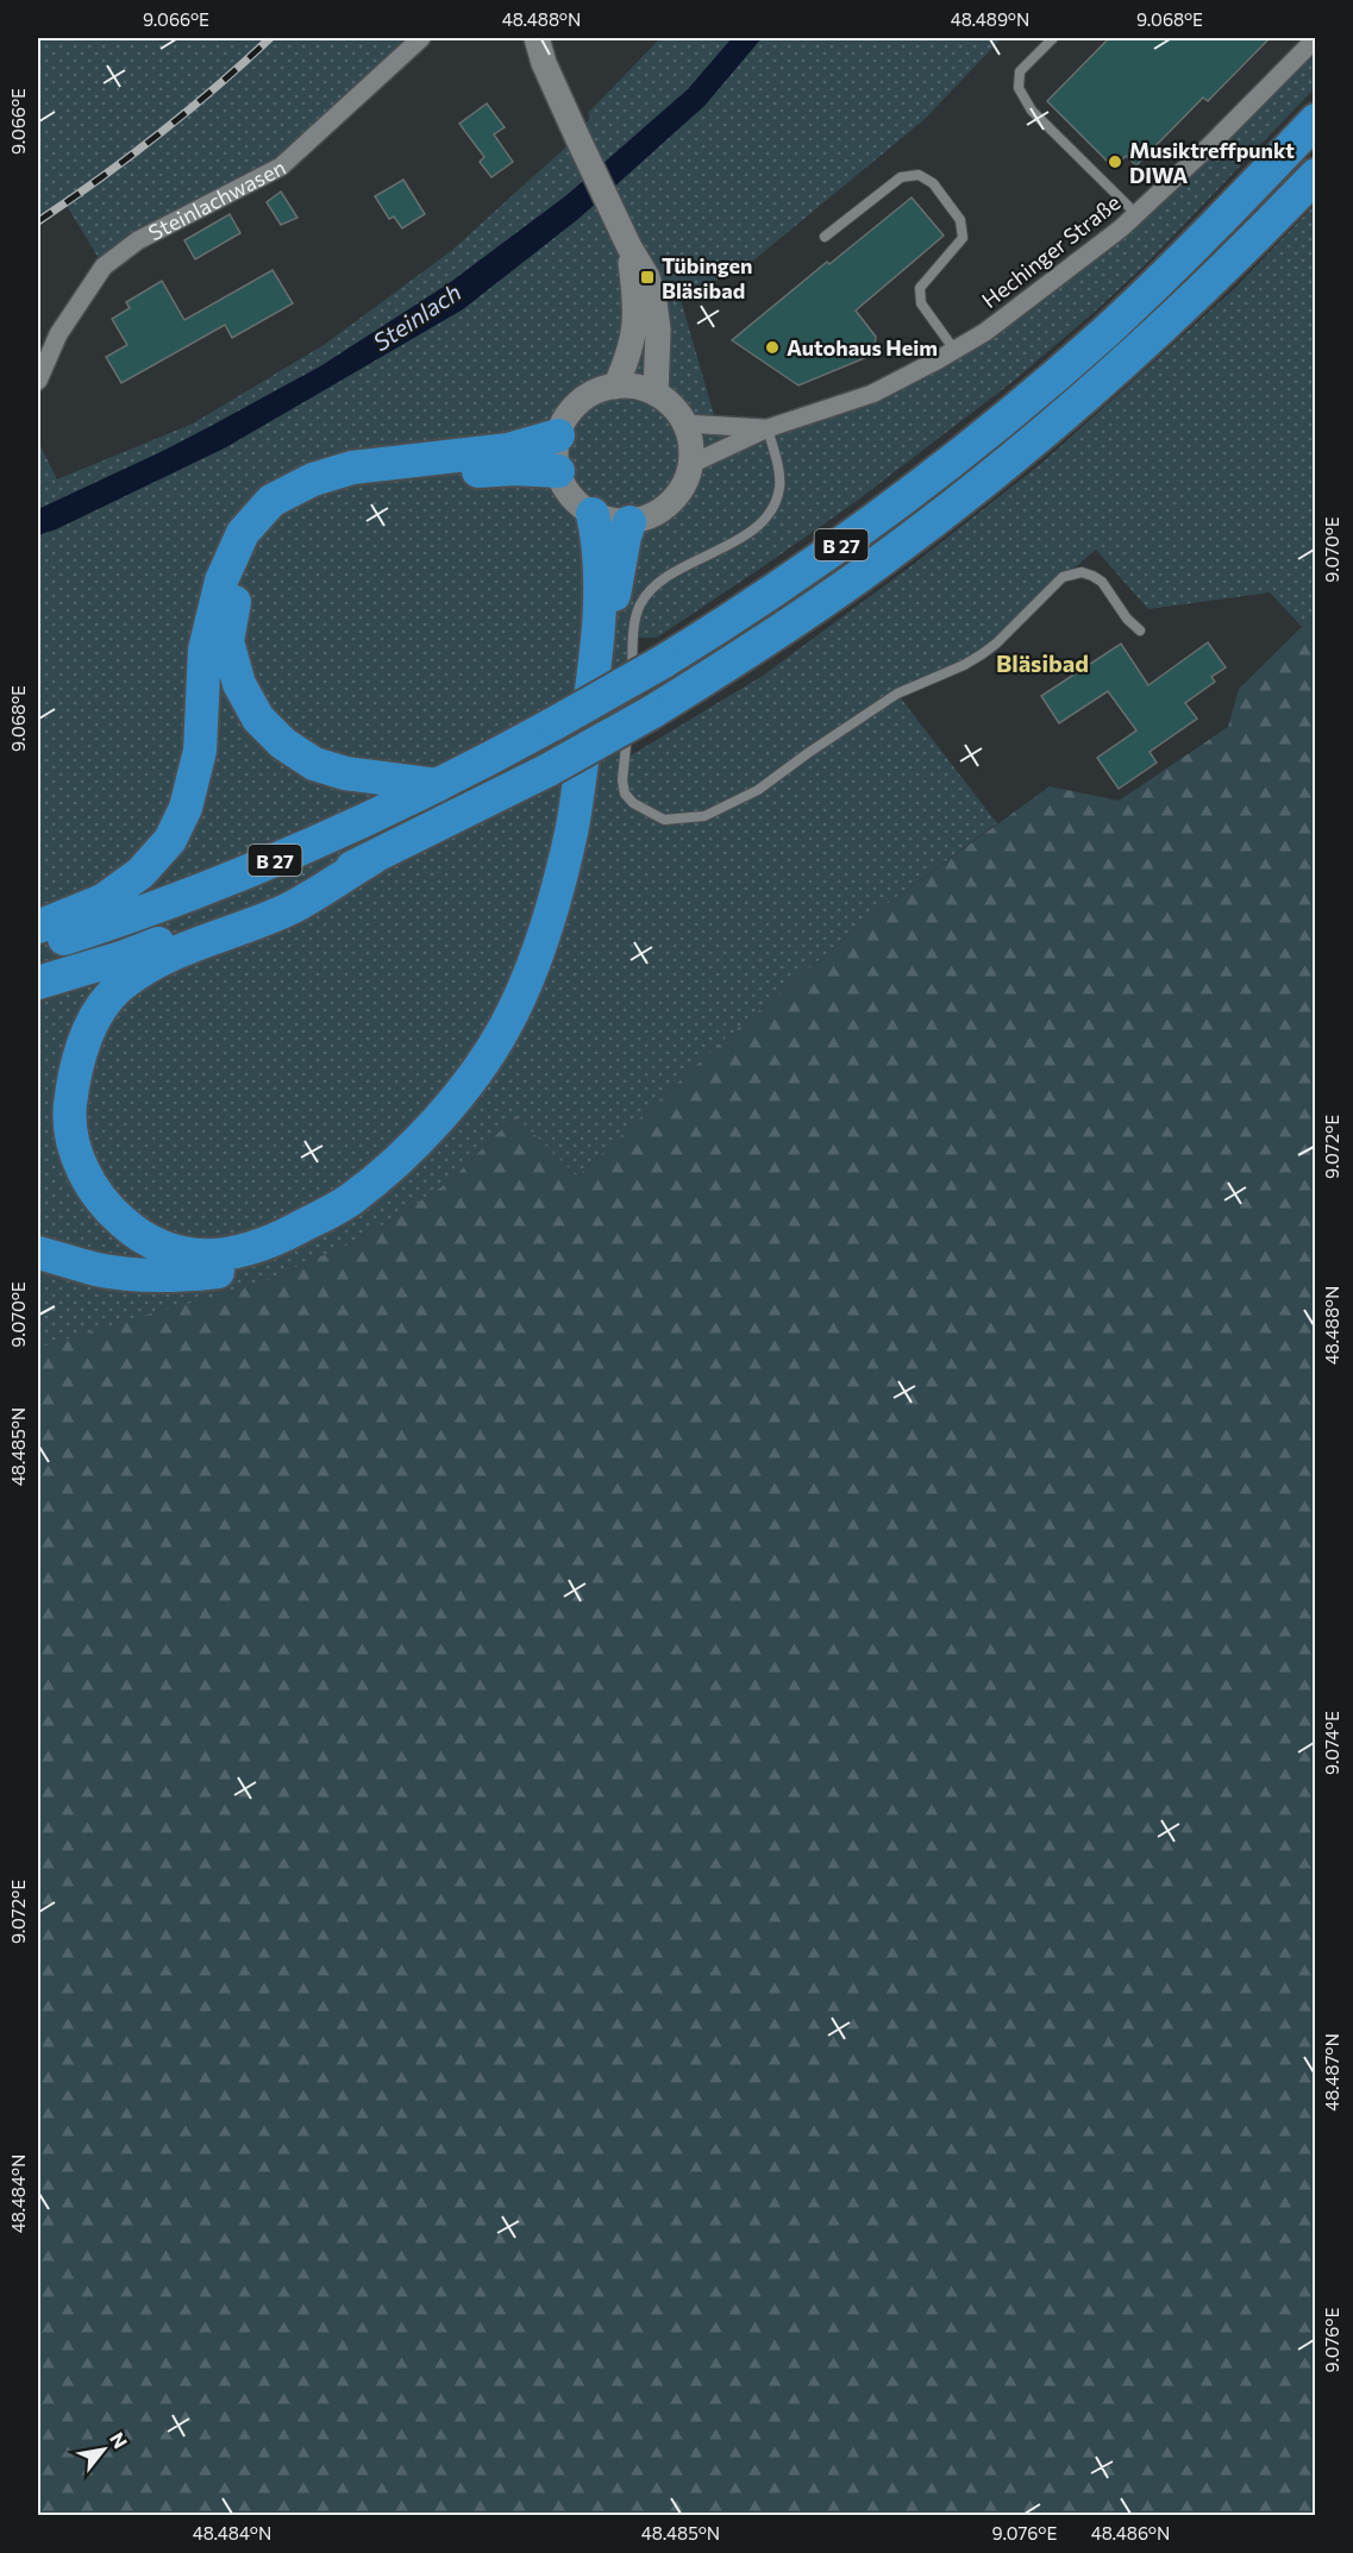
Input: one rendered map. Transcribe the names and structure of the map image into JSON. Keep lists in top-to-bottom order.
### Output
{
  "streets": {
    "highway": ["B 27"],
    "street": ["Steinlachwasen", "Hechinger Straße"]
  },
  "districts": ["Bläsibad"],
  "water": ["Steinlach"],
  "places": {
    "other": ["Musiktreffpunkt DIWA", "Autohaus Heim"],
    "transit": ["Tübingen Bläsibad"]
  },
  "north": "top right",
  "coordinates": [
    "9.066°E",
    "48.488°N",
    "48.489°N",
    "9.068°E",
    "9.070°E",
    "9.072°E",
    "48.485°N",
    "9.074°E",
    "48.487°N",
    "48.484°N",
    "9.076°E",
    "48.486°N"
  ]
}
